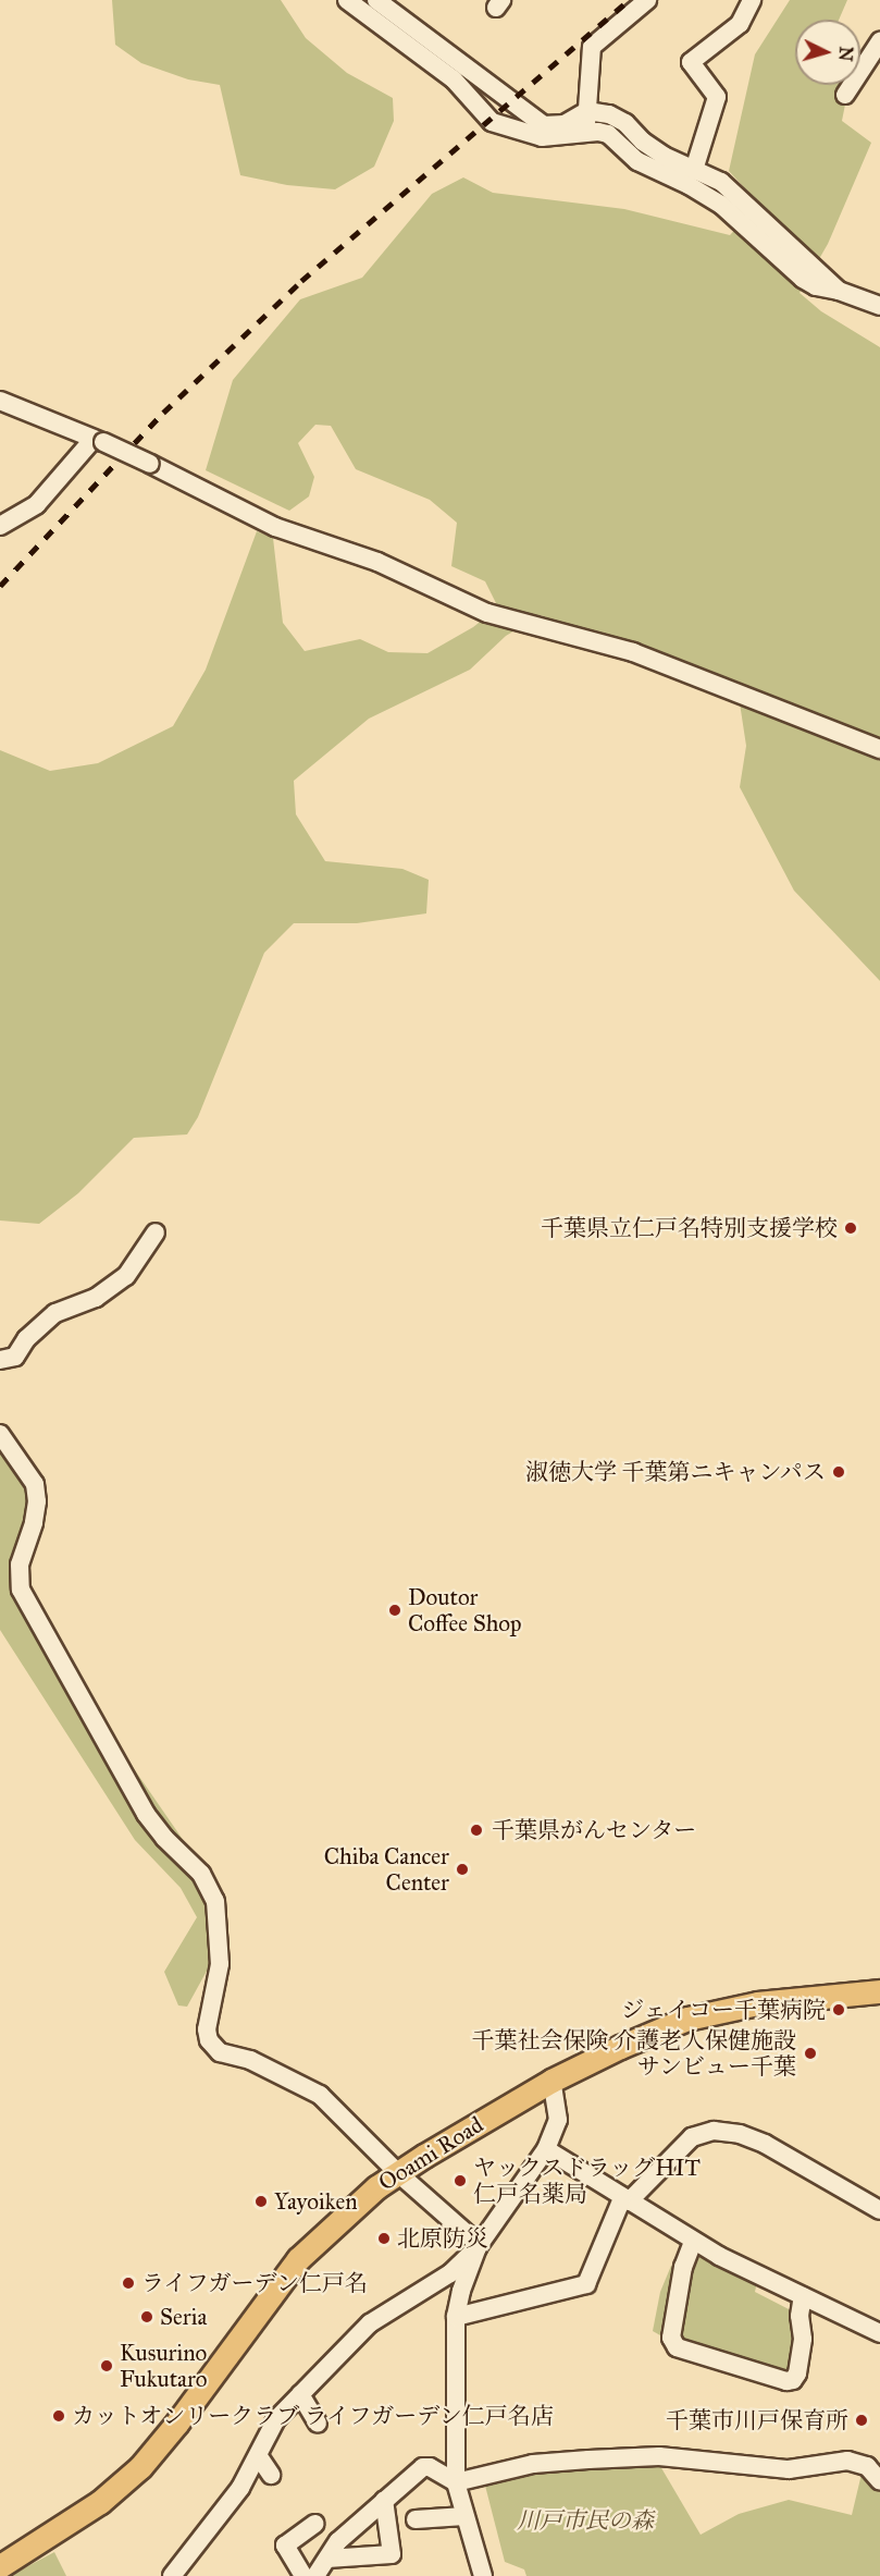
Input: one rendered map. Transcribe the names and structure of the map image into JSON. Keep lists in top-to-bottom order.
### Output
{
  "streets": {
    "main road": ["Ooami Road"]
  },
  "parks": ["川戸市民の森"],
  "places": [
    "千葉県立仁戸名特別支援学校",
    "淑徳大学 千葉第ニキャンパス",
    "Doutor Coffee Shop",
    "千葉県がんセンター",
    "Chiba Cancer Center",
    "ジェイコー千葉病院",
    "千葉社会保険 介護老人保健施設 サンビュー千葉",
    "ヤックスドラッグHIT 仁戸名薬局",
    "Yayoiken",
    "北原防災",
    "ライフガーデン仁戸名",
    "Seria",
    "Kusurino Fukutaro",
    "カットオンリークラブ ライフガーデン仁戸名店",
    "千葉市川戸保育所"
  ],
  "north": "right"
}
